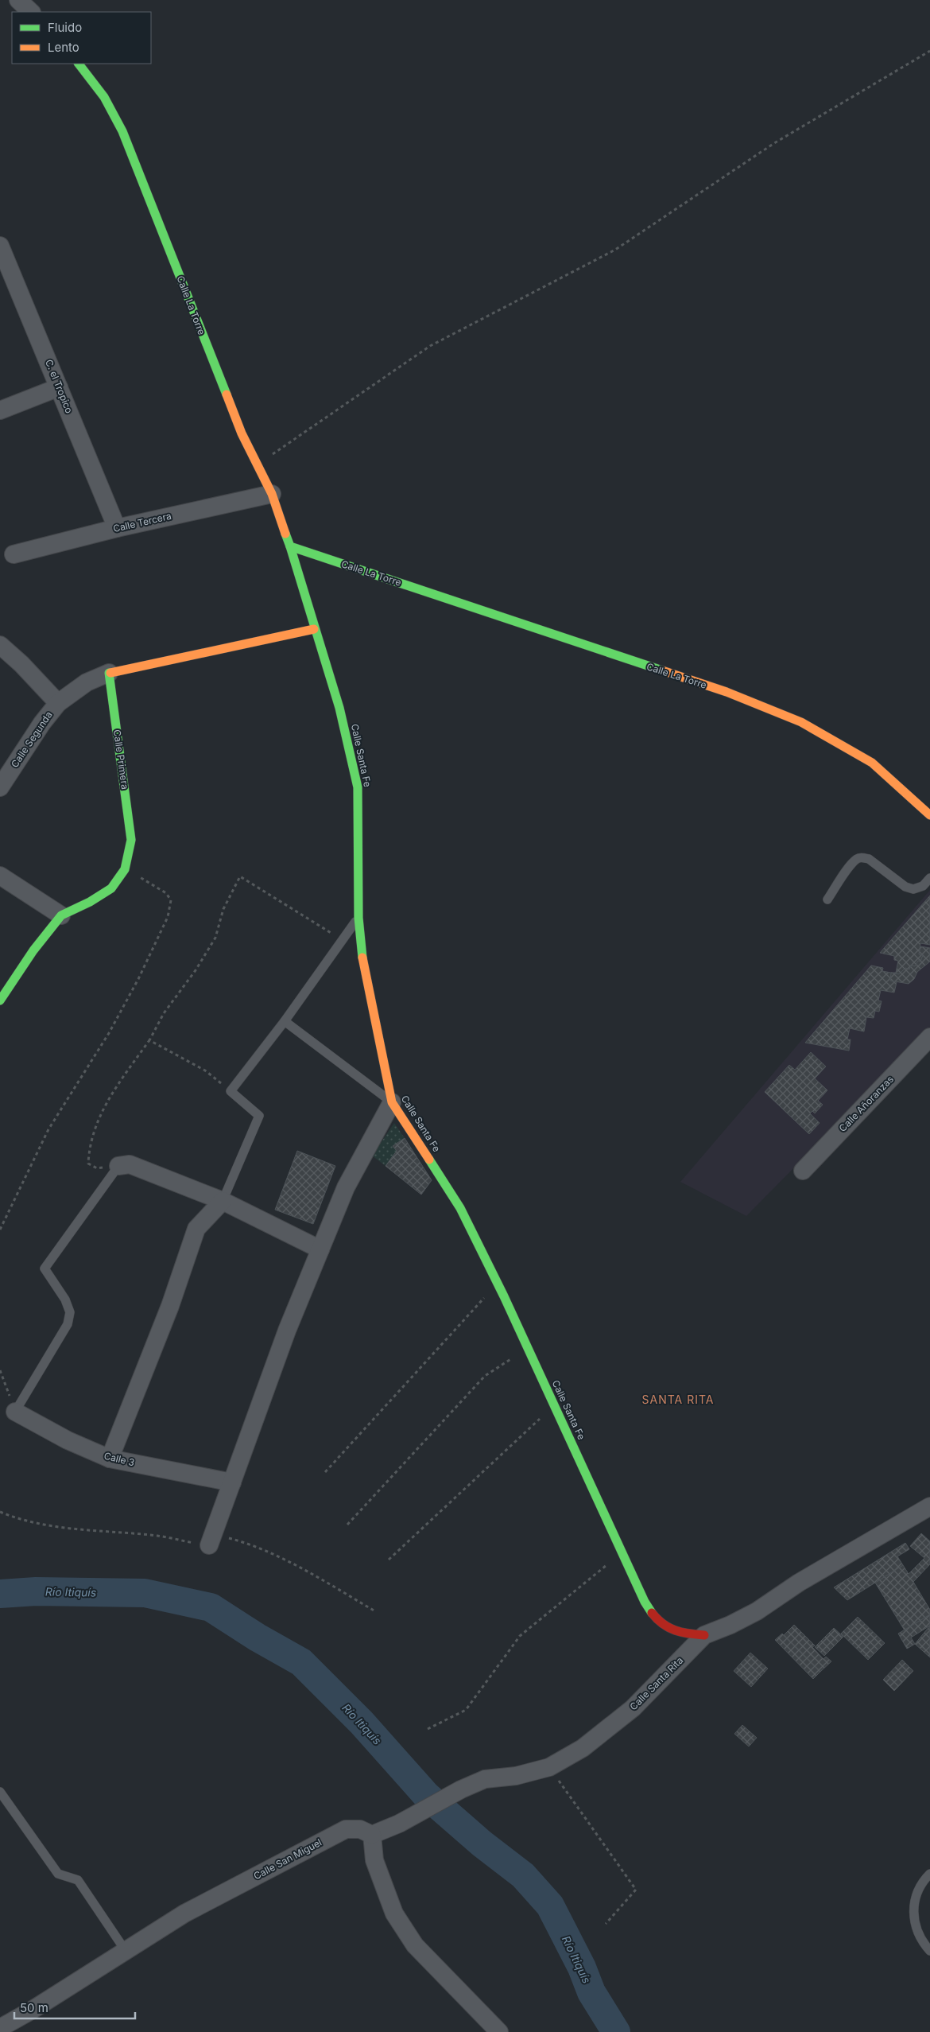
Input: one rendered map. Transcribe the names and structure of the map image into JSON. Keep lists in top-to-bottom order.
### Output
{
  "streets": {
    "street": [
      "Calle La Torre",
      "C. el Tropico",
      "Calle Tercera",
      "Calle Segunda",
      "Calle Santa Fe",
      "Calle Primera",
      "Calle Añoranzas",
      "Calle 3",
      "Calle Santa Rita",
      "Calle San Miguel"
    ]
  },
  "crossings": [
    ["Calle La Torre", "Calle Tercera"],
    ["Calle La Torre", "Calle Santa Fe"],
    ["C. el Tropico", "Calle Tercera"],
    ["Calle Segunda", "Calle Primera"],
    ["Calle Santa Fe", "Calle Santa Rita"],
    ["Calle Santa Rita", "Calle San Miguel"]
  ],
  "districts": ["SANTA RITA"],
  "water": ["Río Itiquís"],
  "legend": ["Fluido", "Lento"],
  "scale_bar": "50 m"
}
